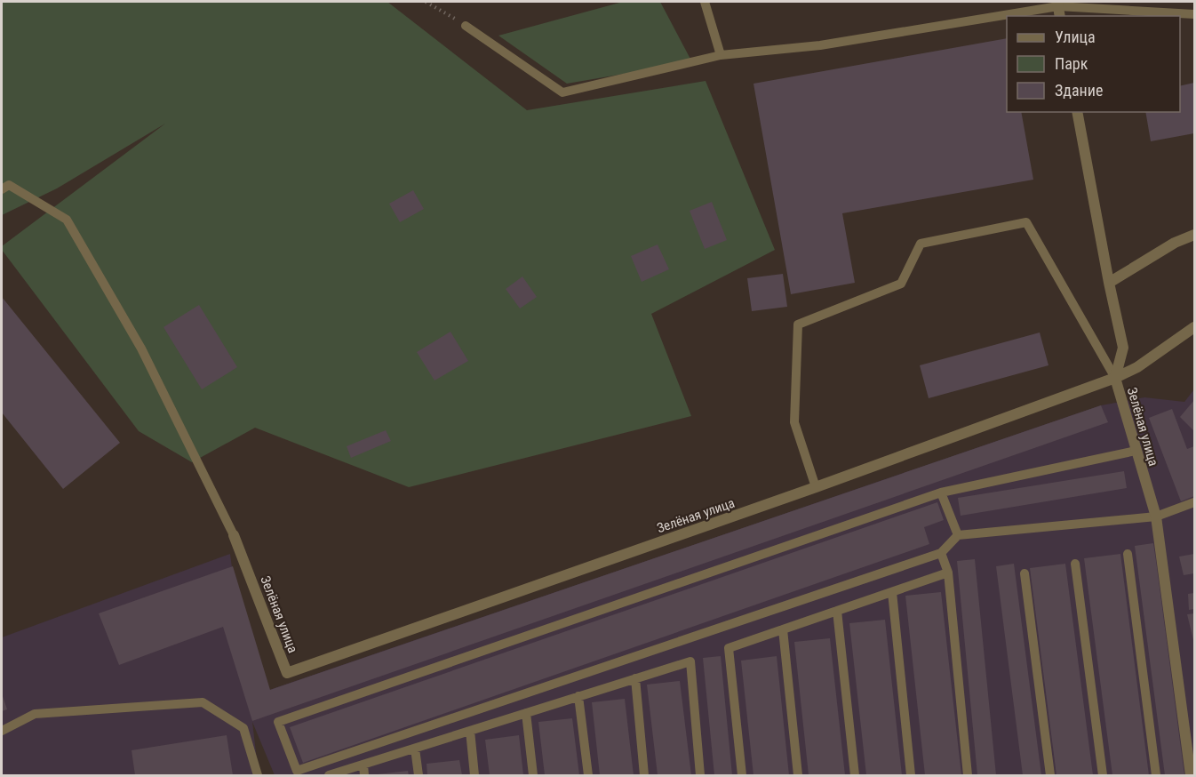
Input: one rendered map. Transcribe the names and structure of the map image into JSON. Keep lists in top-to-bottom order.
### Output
{
  "streets": {
    "street": ["Зелёная улица"]
  },
  "legend": ["Улица", "Парк", "Здание"]
}
